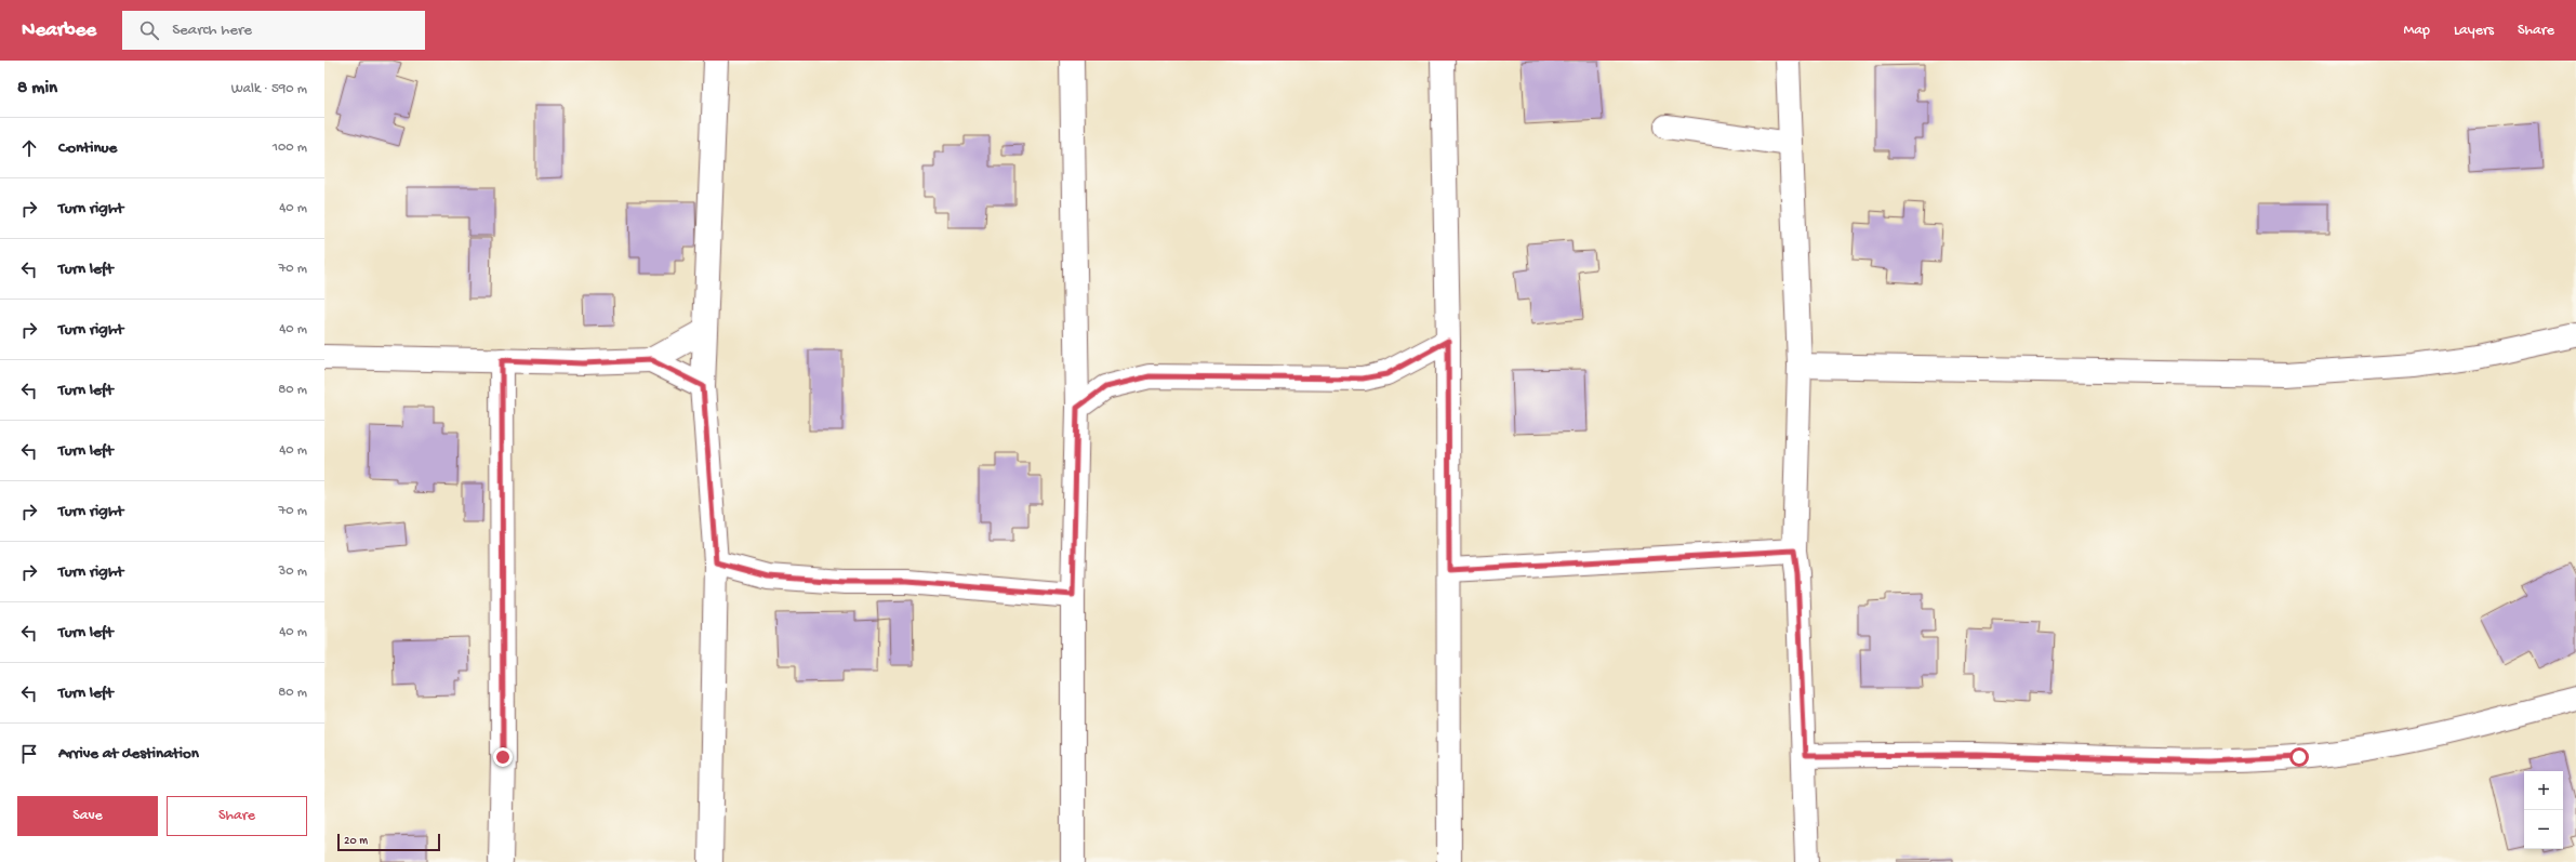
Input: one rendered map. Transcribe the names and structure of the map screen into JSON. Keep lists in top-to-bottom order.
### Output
{
  "scale_bar": "20 m",
  "page": {
    "header": "Nearbee",
    "search": "Search here",
    "nav": ["Map", "Layers", "Share"],
    "heading": ["8 min", "Walk · 590 m"],
    "list": [
      ["Continue", "100 m"],
      ["Turn right", "40 m"],
      ["Turn left", "70 m"],
      ["Turn right", "40 m"],
      ["Turn left", "80 m"],
      ["Turn left", "40 m"],
      ["Turn right", "70 m"],
      ["Turn right", "30 m"],
      ["Turn left", "40 m"],
      ["Turn left", "80 m"],
      "Arrive at destination"
    ],
    "map_buttons": ["+", "−"],
    "buttons": ["Save", "Share"],
    "scale": "20 m"
  }
}
